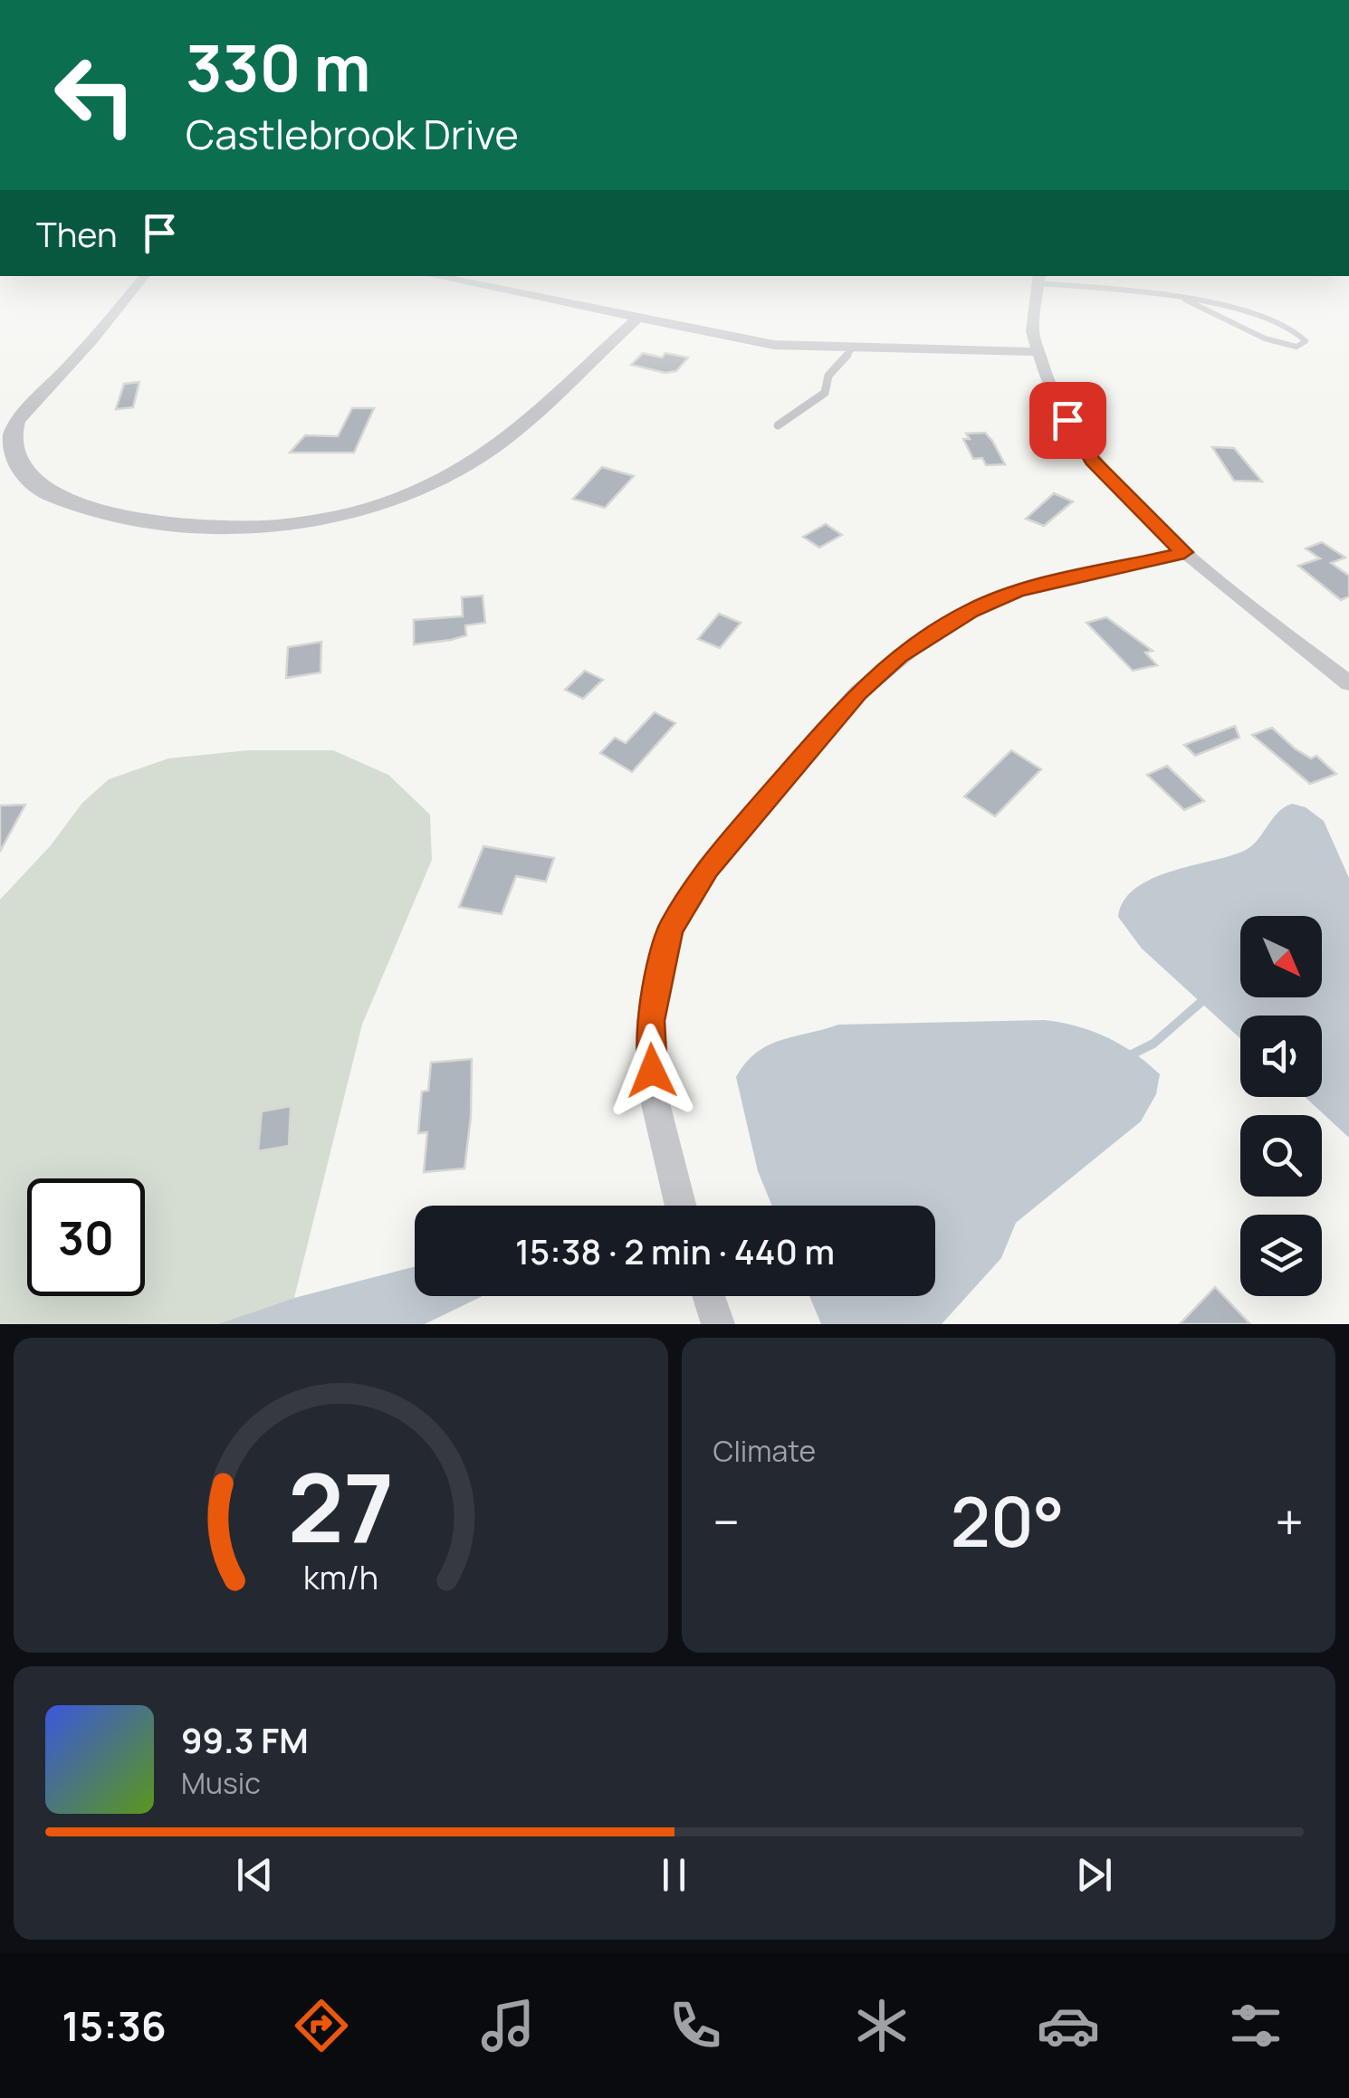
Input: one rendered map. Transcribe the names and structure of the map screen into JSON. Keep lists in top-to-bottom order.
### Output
{
  "north": "bottom right",
  "page": {
    "turn": ["330 m", "Castlebrook Drive"],
    "then": "Then",
    "limit": "30",
    "trip": "15:38 · 2 min · 440 m",
    "tile": "Climate",
    "heat": ["−", "20°", "+"],
    "song": ["99.3 FM", "Music"],
    "tabs": "15:36",
    "gauge": ["27", "km/h"]
  }
}
